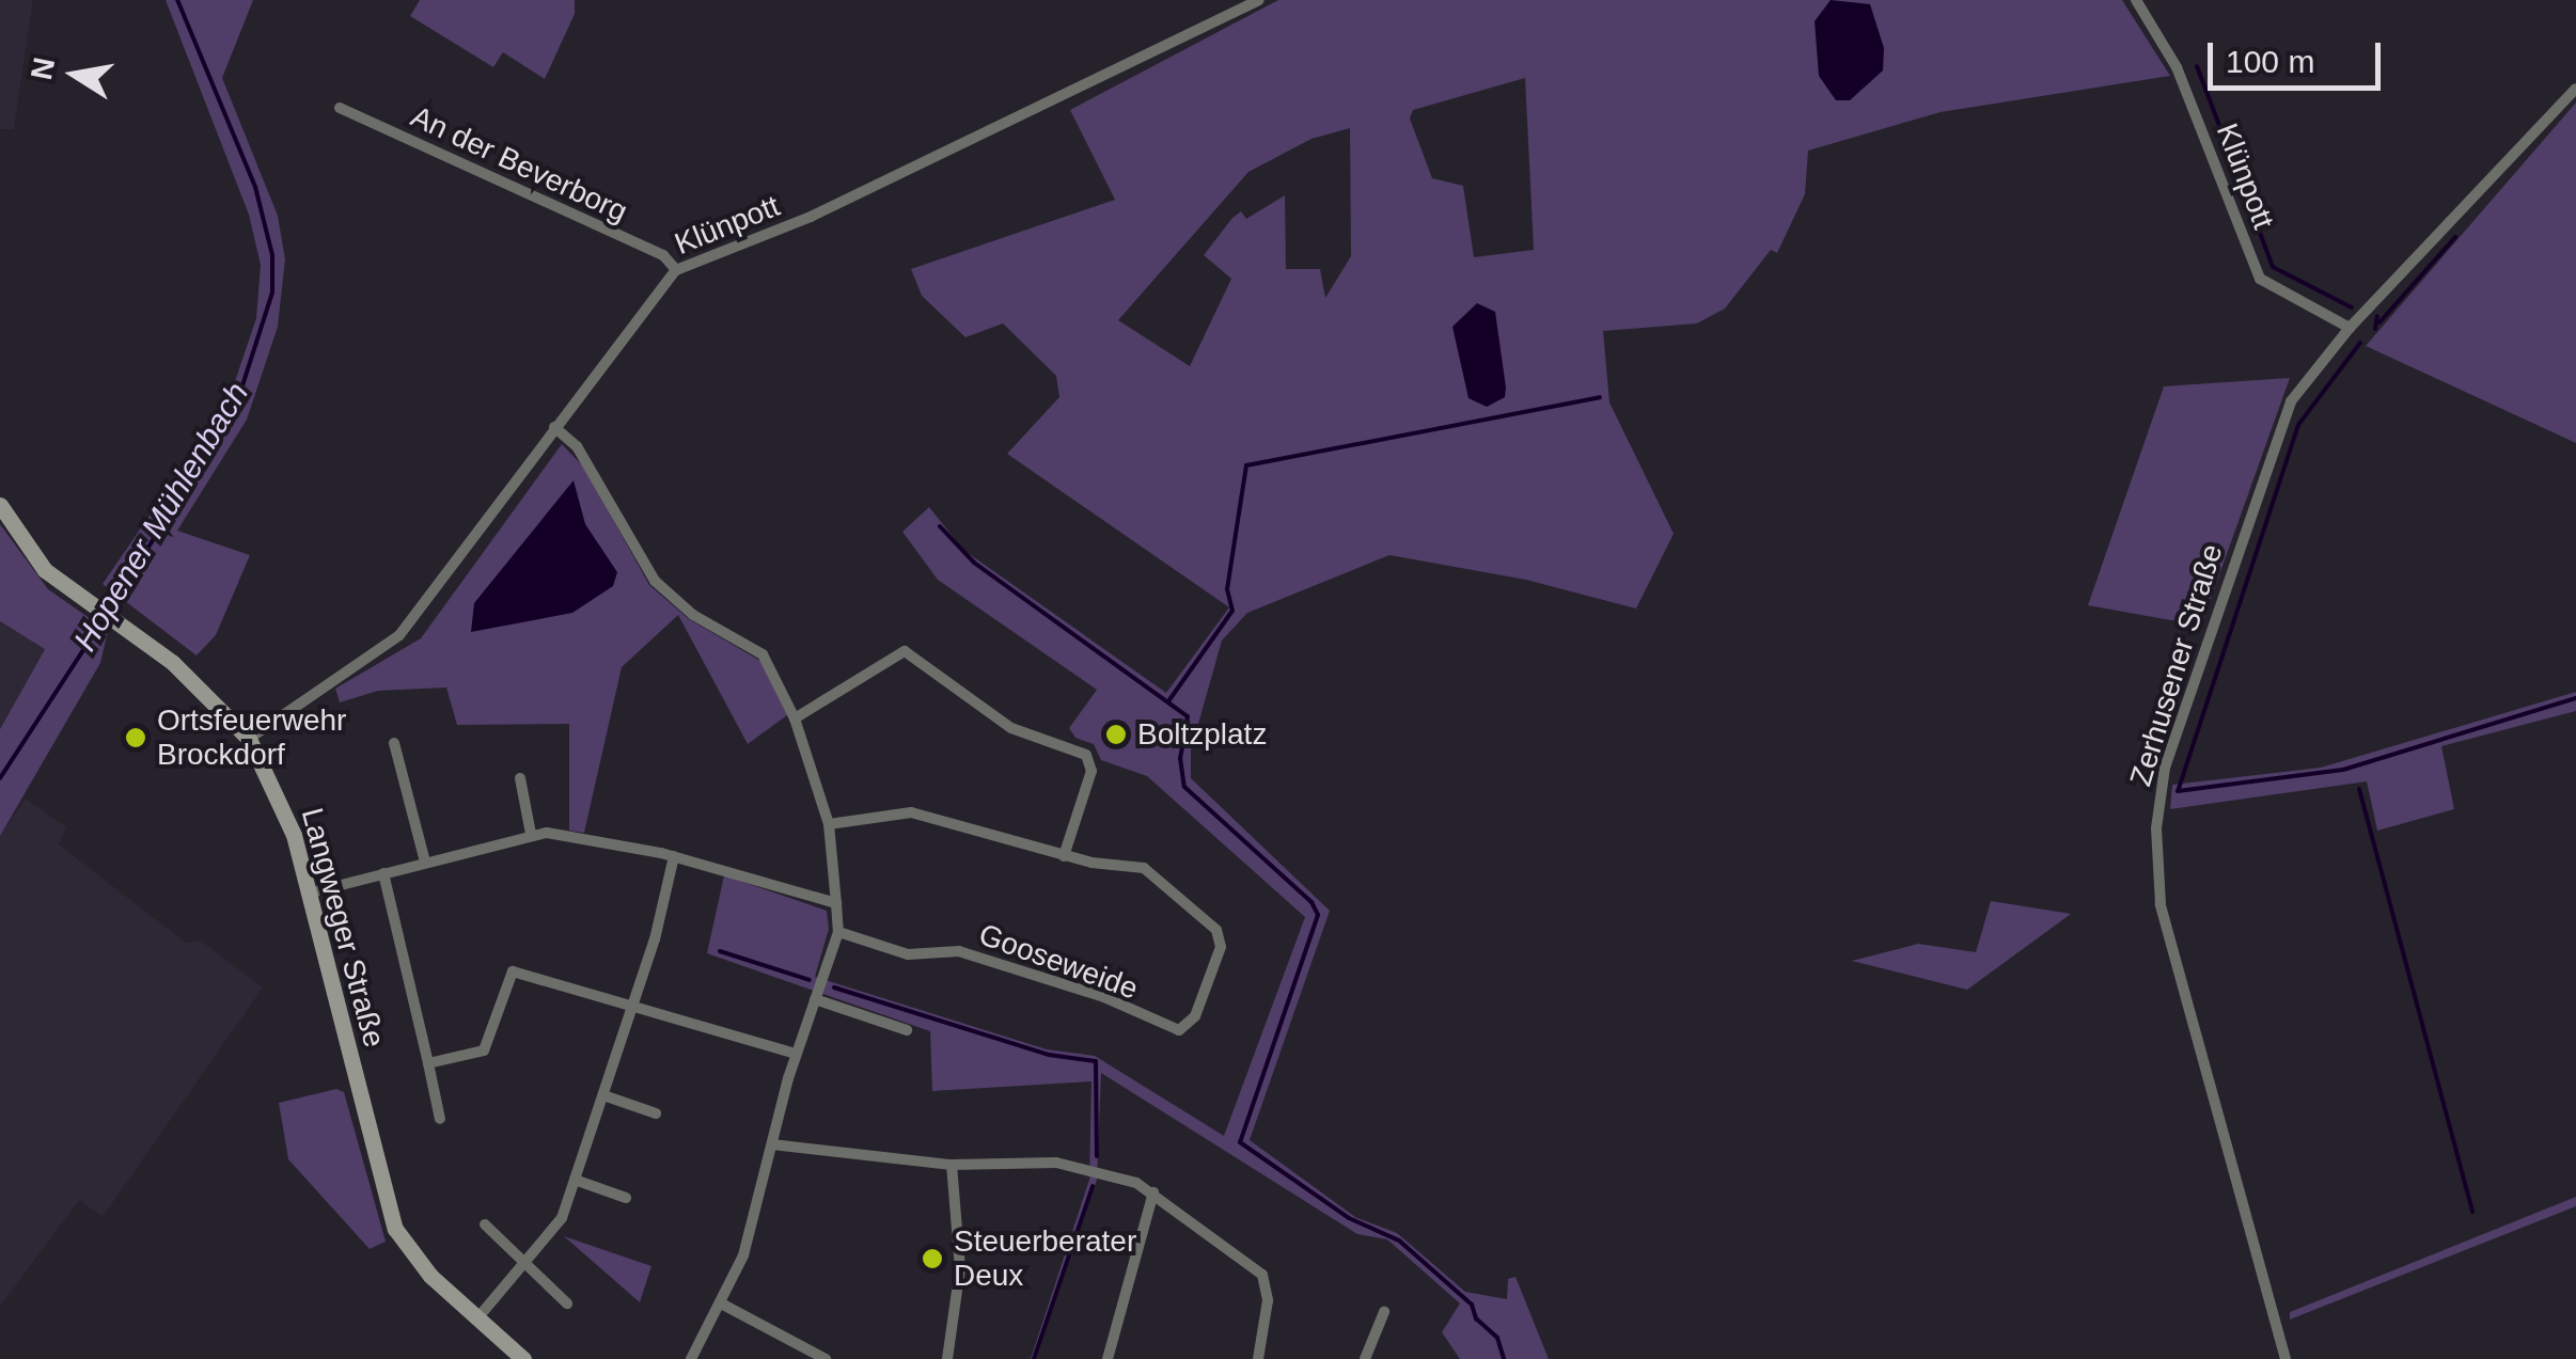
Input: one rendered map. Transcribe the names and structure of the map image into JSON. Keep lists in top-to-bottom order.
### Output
{
  "streets": {
    "street": [
      "An der Beverborg",
      "Klünpott",
      "Zerhusener Straße",
      "Langweger Straße",
      "Gooseweide"
    ]
  },
  "crossings": [
    ["An der Beverborg", "Klünpott"],
    ["Klünpott", "Zerhusener Straße"],
    ["Klünpott", "Langweger Straße"]
  ],
  "water": ["Hopener Mühlenbach"],
  "places": ["Boltzplatz", "Ortsfeuerwehr Brockdorf", "Steuerberater Deux"],
  "scale_bar": "100 m",
  "north": "left"
}
